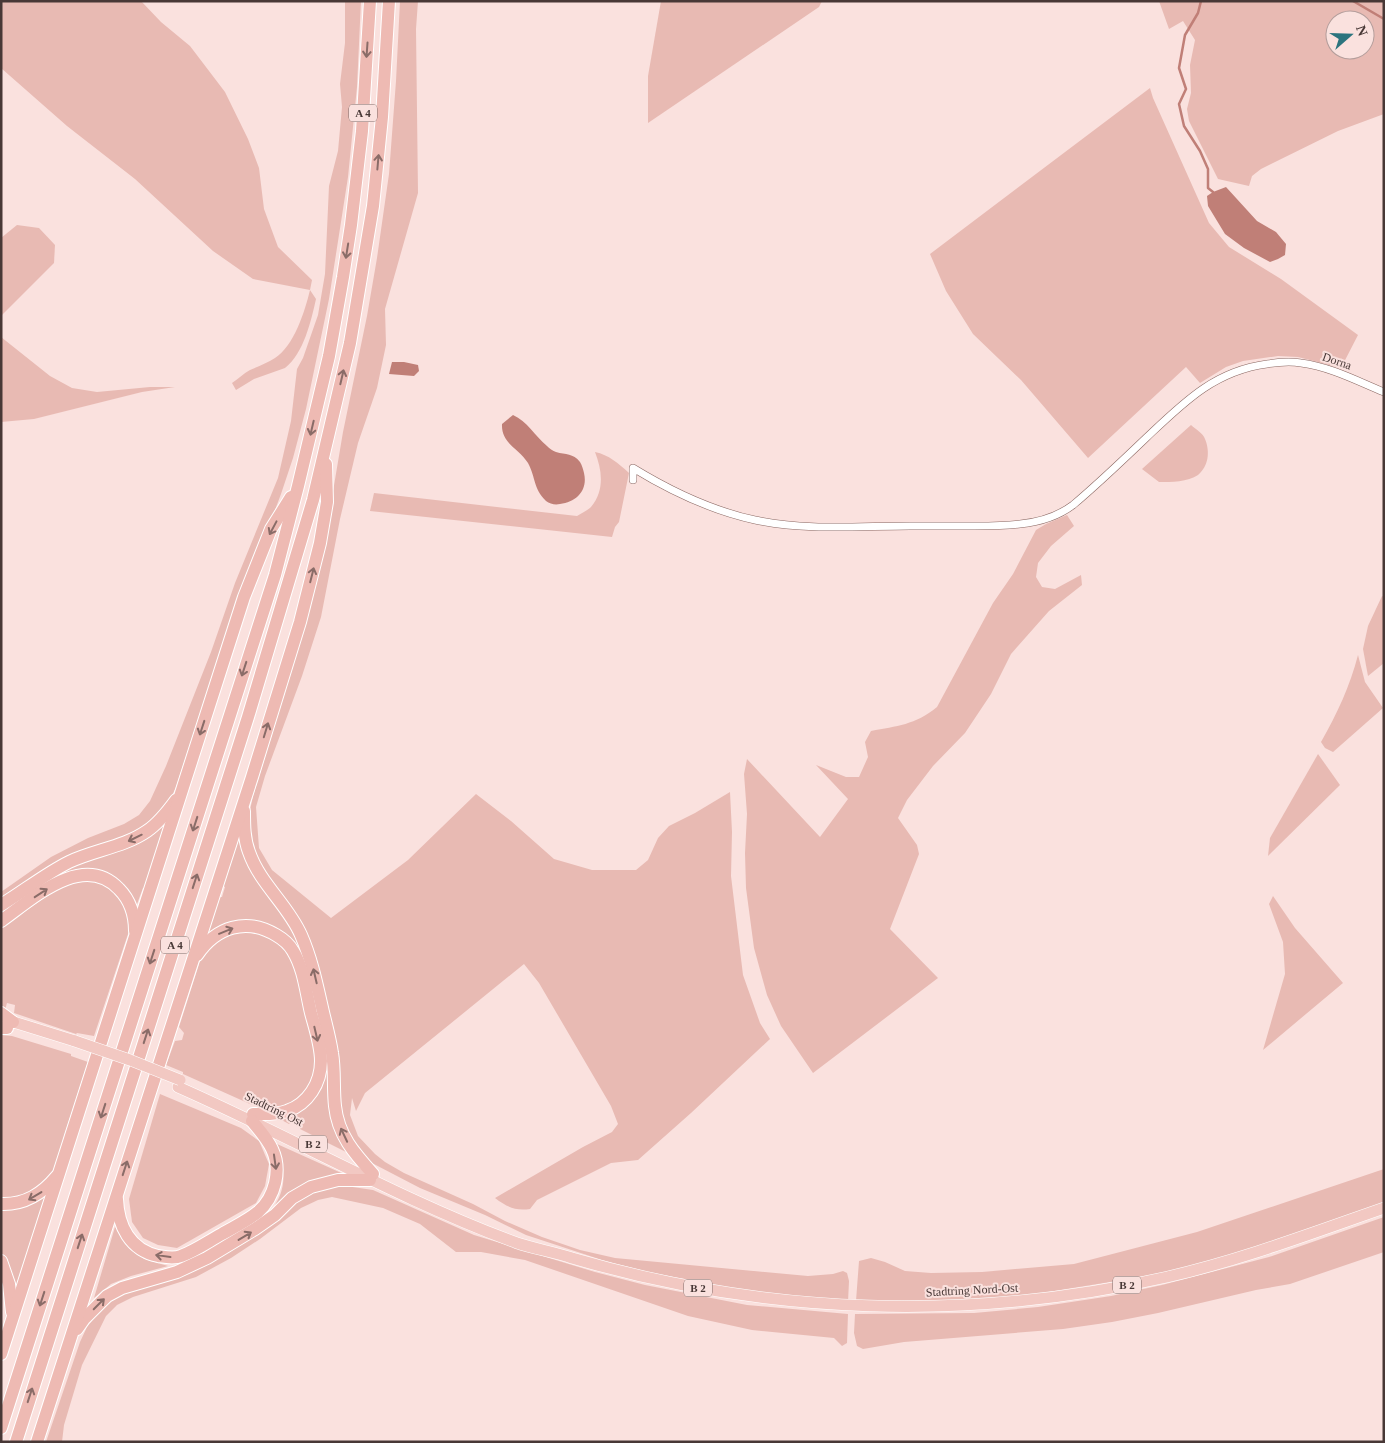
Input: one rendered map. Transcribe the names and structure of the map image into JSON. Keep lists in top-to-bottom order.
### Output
{
  "streets": {
    "highway": [
      "A 4",
      "Stadtring Ost",
      "B 2",
      "Stadtring Nord-Ost"
    ],
    "street": ["Dorna"]
  },
  "crossings": [
    ["Stadtring Ost", "B 2"],
    ["B 2", "Stadtring Nord-Ost"]
  ],
  "north": "right"
}
